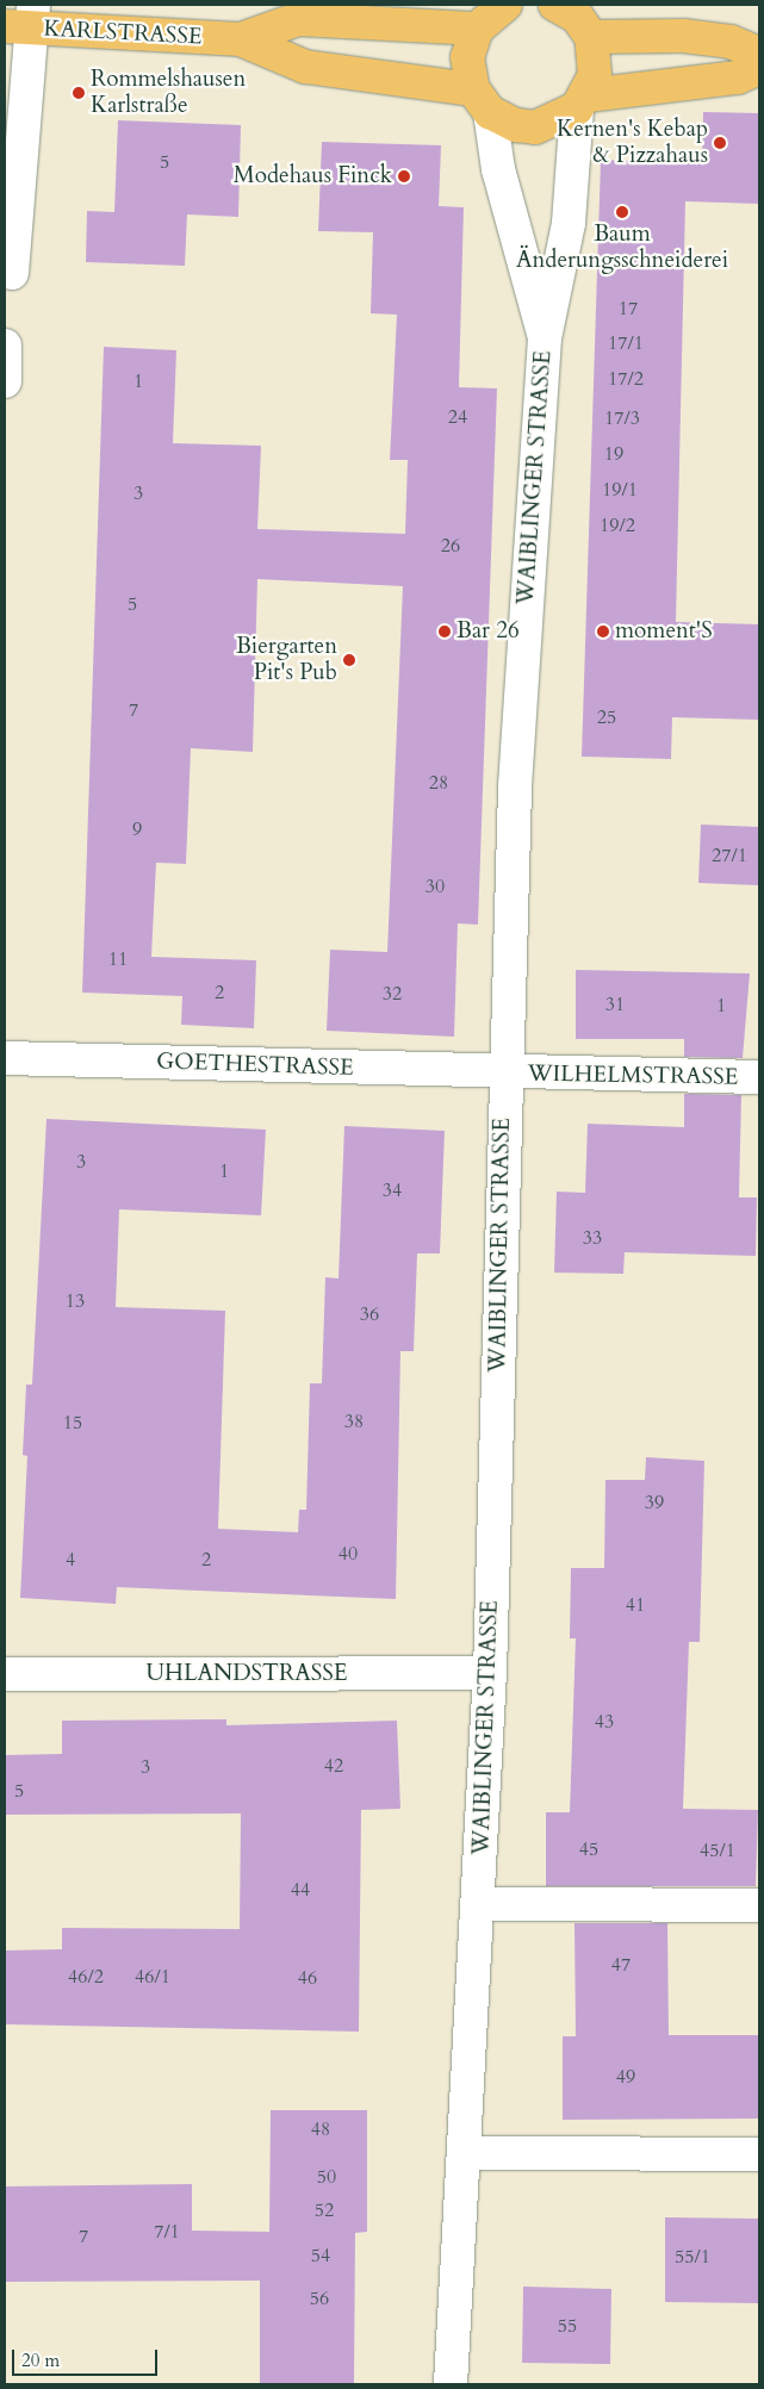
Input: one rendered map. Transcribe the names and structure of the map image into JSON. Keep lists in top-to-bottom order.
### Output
{
  "streets": {
    "main road": ["KARLSTRASSE"],
    "street": [
      "WAIBLINGER STRASSE",
      "GOETHESTRASSE",
      "WILHELMSTRASSE",
      "UHLANDSTRASSE"
    ]
  },
  "crossings": [
    ["KARLSTRASSE", "WAIBLINGER STRASSE"],
    ["WAIBLINGER STRASSE", "GOETHESTRASSE"],
    ["WAIBLINGER STRASSE", "WILHELMSTRASSE"],
    ["WAIBLINGER STRASSE", "UHLANDSTRASSE"],
    ["GOETHESTRASSE", "WILHELMSTRASSE"]
  ],
  "places": [
    "Rommelshausen Karlstraße",
    "Kernen's Kebap & Pizzahaus",
    "Modehaus Finck",
    "Baum Änderungsschneiderei",
    "Bar 26",
    "moment'S",
    "Biergarten Pit's Pub"
  ],
  "house_numbers": [
    "5",
    "17",
    "17/1",
    "17/2",
    "1",
    "24",
    "17/3",
    "19",
    "19/1",
    "3",
    "19/2",
    "26",
    "5",
    "7",
    "25",
    "28",
    "9",
    "27/1",
    "30",
    "11",
    "2",
    "32",
    "31",
    "1",
    "3",
    "1",
    "34",
    "33",
    "13",
    "36",
    "38",
    "15",
    "39",
    "40",
    "4",
    "2",
    "41",
    "43",
    "42",
    "3",
    "5",
    "45",
    "45/1",
    "44",
    "47",
    "46/2",
    "46/1",
    "46",
    "49",
    "48",
    "50",
    "52",
    "7/1",
    "7",
    "54",
    "55/1",
    "56",
    "55"
  ],
  "scale_bar": "20 m"
}
